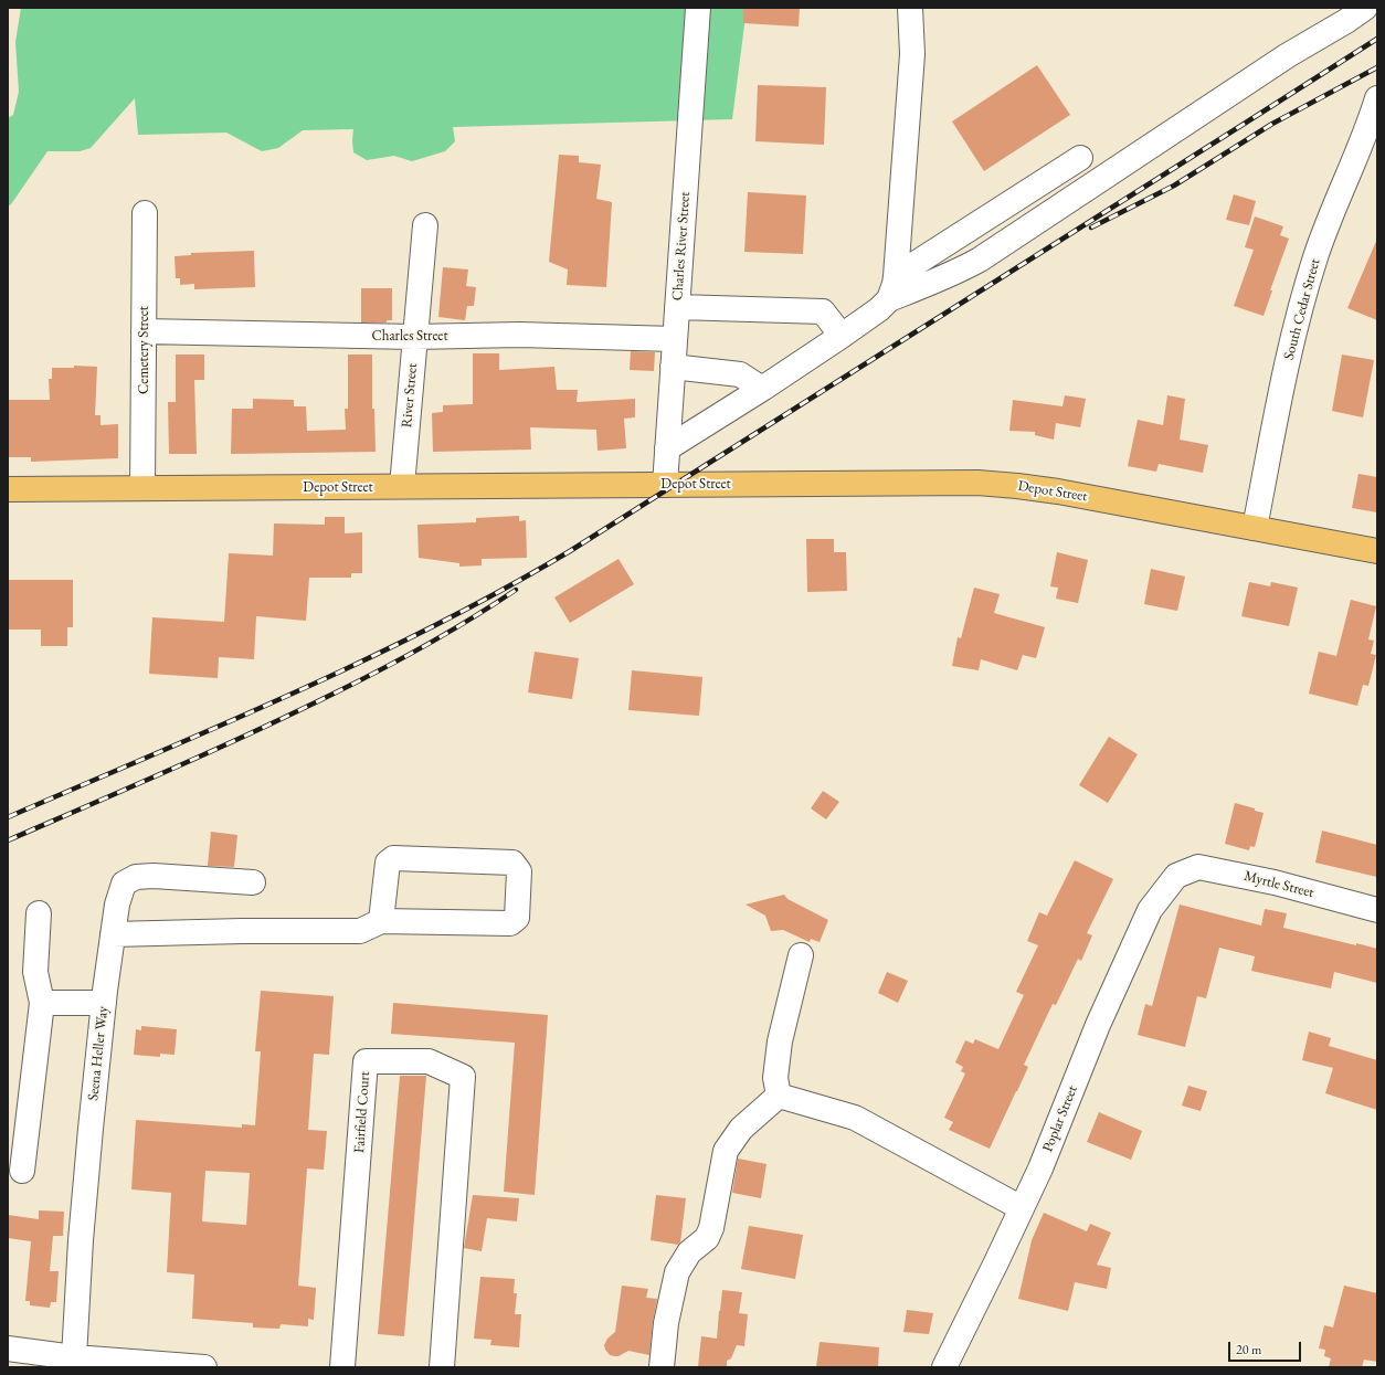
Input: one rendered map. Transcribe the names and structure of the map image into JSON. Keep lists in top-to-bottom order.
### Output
{
  "streets": {
    "main road": ["Depot Street"],
    "street": [
      "Charles River Street",
      "South Cedar Street",
      "Charles Street",
      "Cemetery Street",
      "River Street",
      "Myrtle Street",
      "Seena Heller Way",
      "Fairfield Court",
      "Poplar Street"
    ]
  },
  "crossings": [
    ["Charles River Street", "Charles Street"],
    ["Charles River Street", "Depot Street"],
    ["South Cedar Street", "Depot Street"],
    ["Charles Street", "Cemetery Street"],
    ["Charles Street", "River Street"],
    ["Cemetery Street", "Depot Street"],
    ["River Street", "Depot Street"],
    ["Myrtle Street", "Poplar Street"]
  ],
  "scale_bar": "20 m"
}
